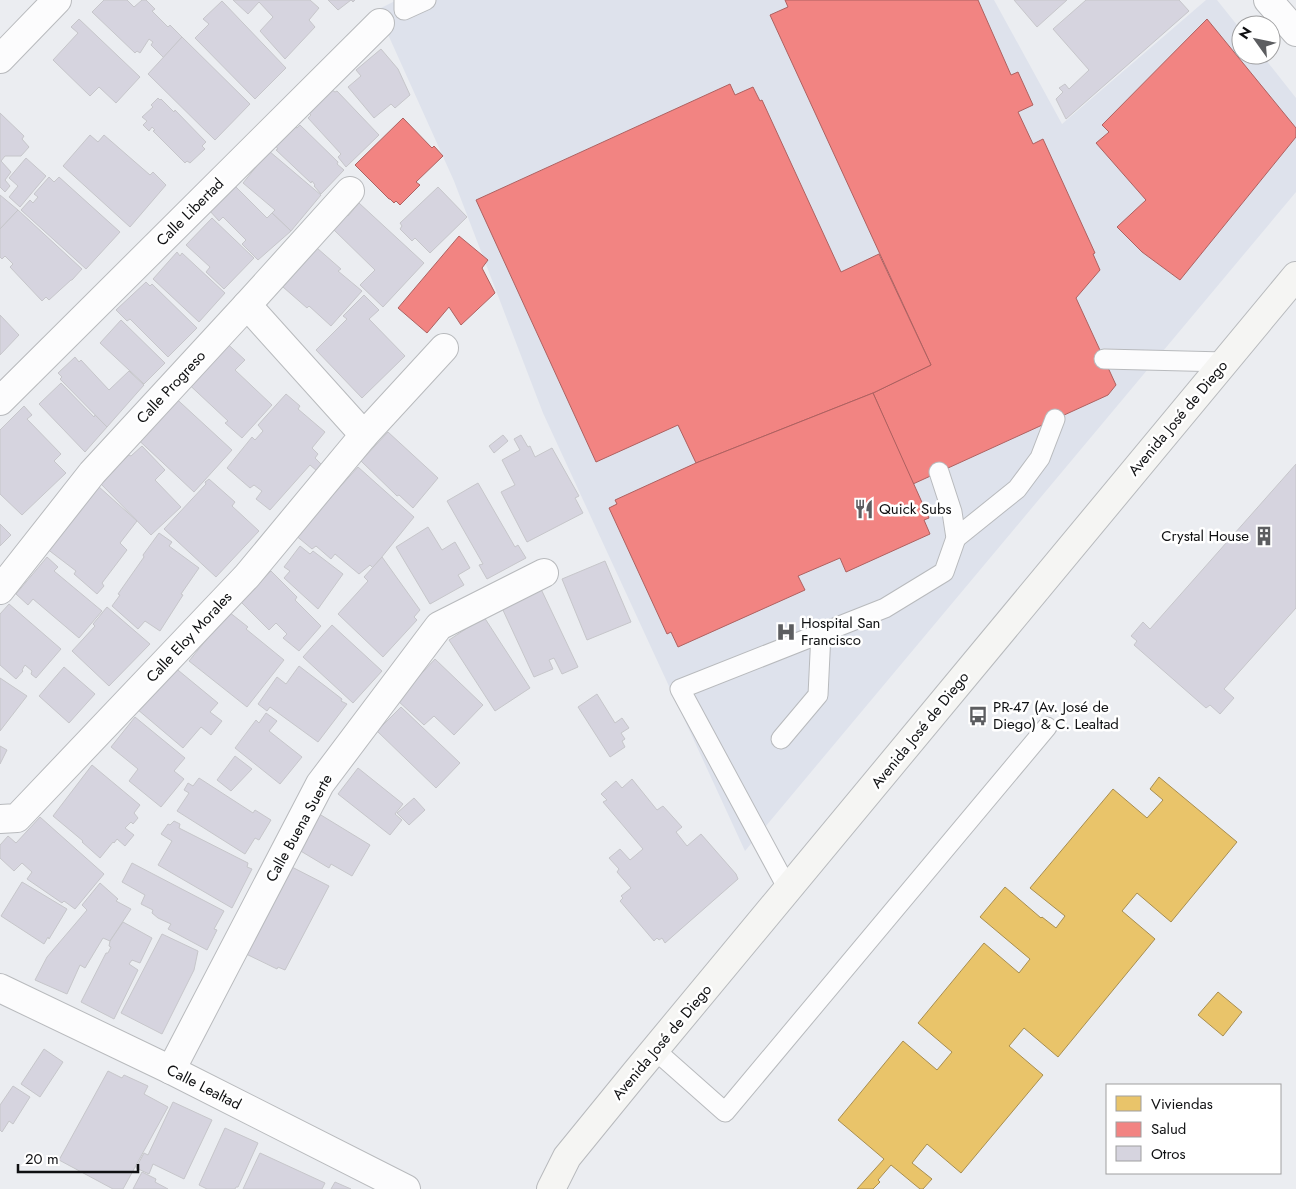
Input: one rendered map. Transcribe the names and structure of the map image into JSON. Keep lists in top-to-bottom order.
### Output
{
  "streets": {
    "street": [
      "Calle Libertad",
      "Calle Progreso",
      "Avenida José de Diego",
      "Calle Eloy Morales",
      "Calle Buena Suerte",
      "Calle Lealtad"
    ]
  },
  "crossings": [
    ["Calle Buena Suerte", "Calle Lealtad"]
  ],
  "places": {
    "restaurant": ["Quick Subs"],
    "building": ["Crystal House"],
    "hospital": ["Hospital San Francisco"],
    "bus stop": ["PR-47 (Av. José de Diego) & C. Lealtad"]
  },
  "legend": ["Viviendas", "Salud", "Otros"],
  "scale_bar": "20 m",
  "north": "top left"
}
